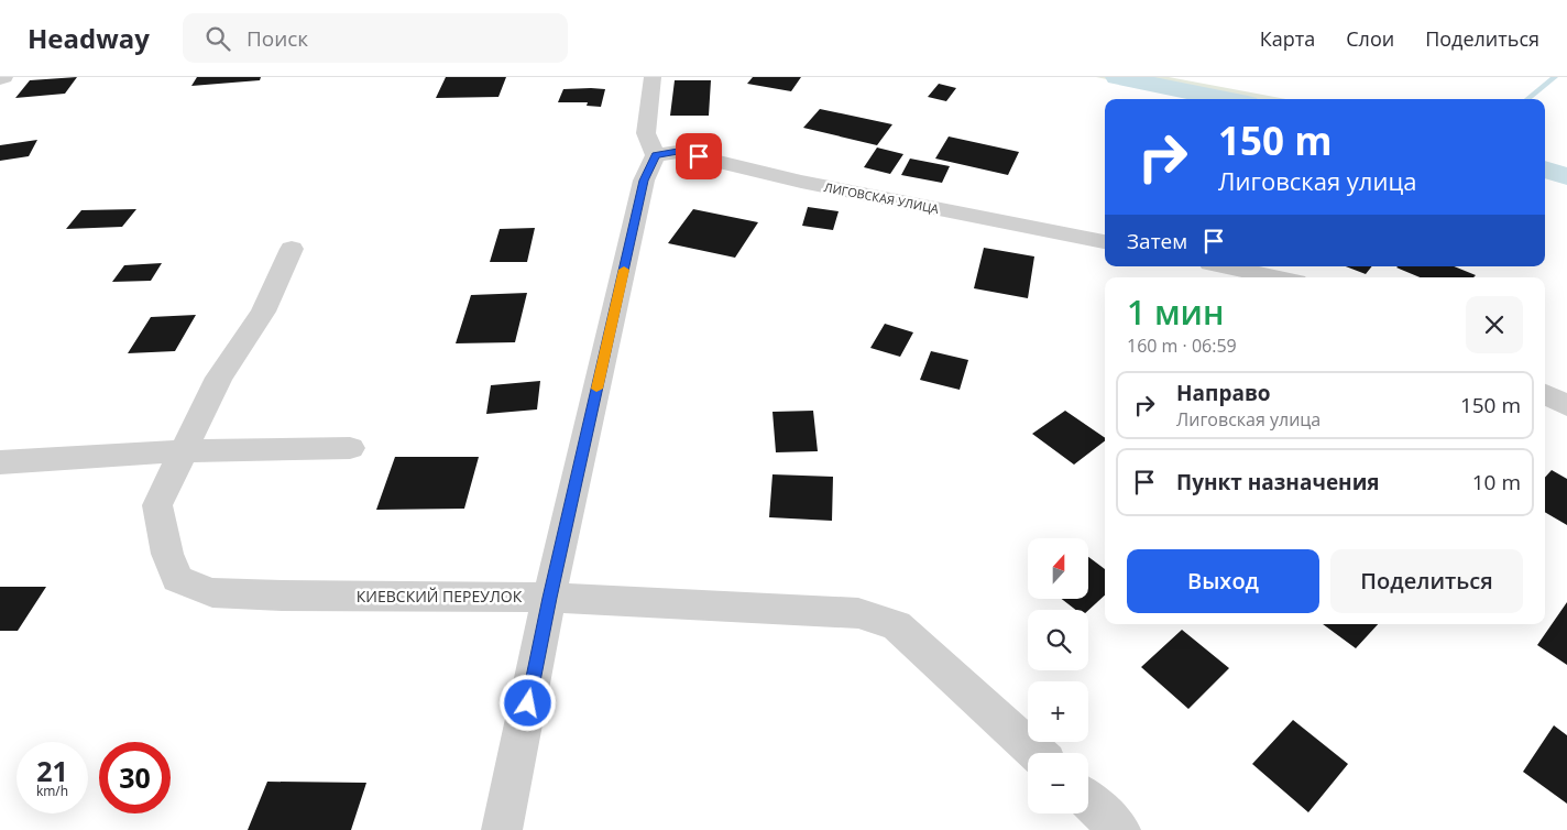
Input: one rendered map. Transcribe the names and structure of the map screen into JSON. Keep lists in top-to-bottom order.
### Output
{
  "streets": {
    "street": ["ЛИГОВСКАЯ УЛИЦА", "КИЕВСКИЙ ПЕРЕУЛОК"]
  },
  "north": "top",
  "page": {
    "header": "Headway",
    "search": "Поиск",
    "nav": ["Карта", "Слои", "Поделиться"],
    "turn": ["150 m", "Лиговская улица"],
    "then": "Затем",
    "heading": ["1 мин", "160 m · 06:59"],
    "list": [
      {
        "name": "Направо",
        "note": "Лиговская улица",
        "value": "150 m"
      },
      {
        "name": "Пункт назначения",
        "value": "10 m"
      }
    ],
    "map_buttons": ["+", "−"],
    "buttons": ["Выход", "Поделиться"],
    "speed": "21 km/h",
    "limit": "30"
  }
}
